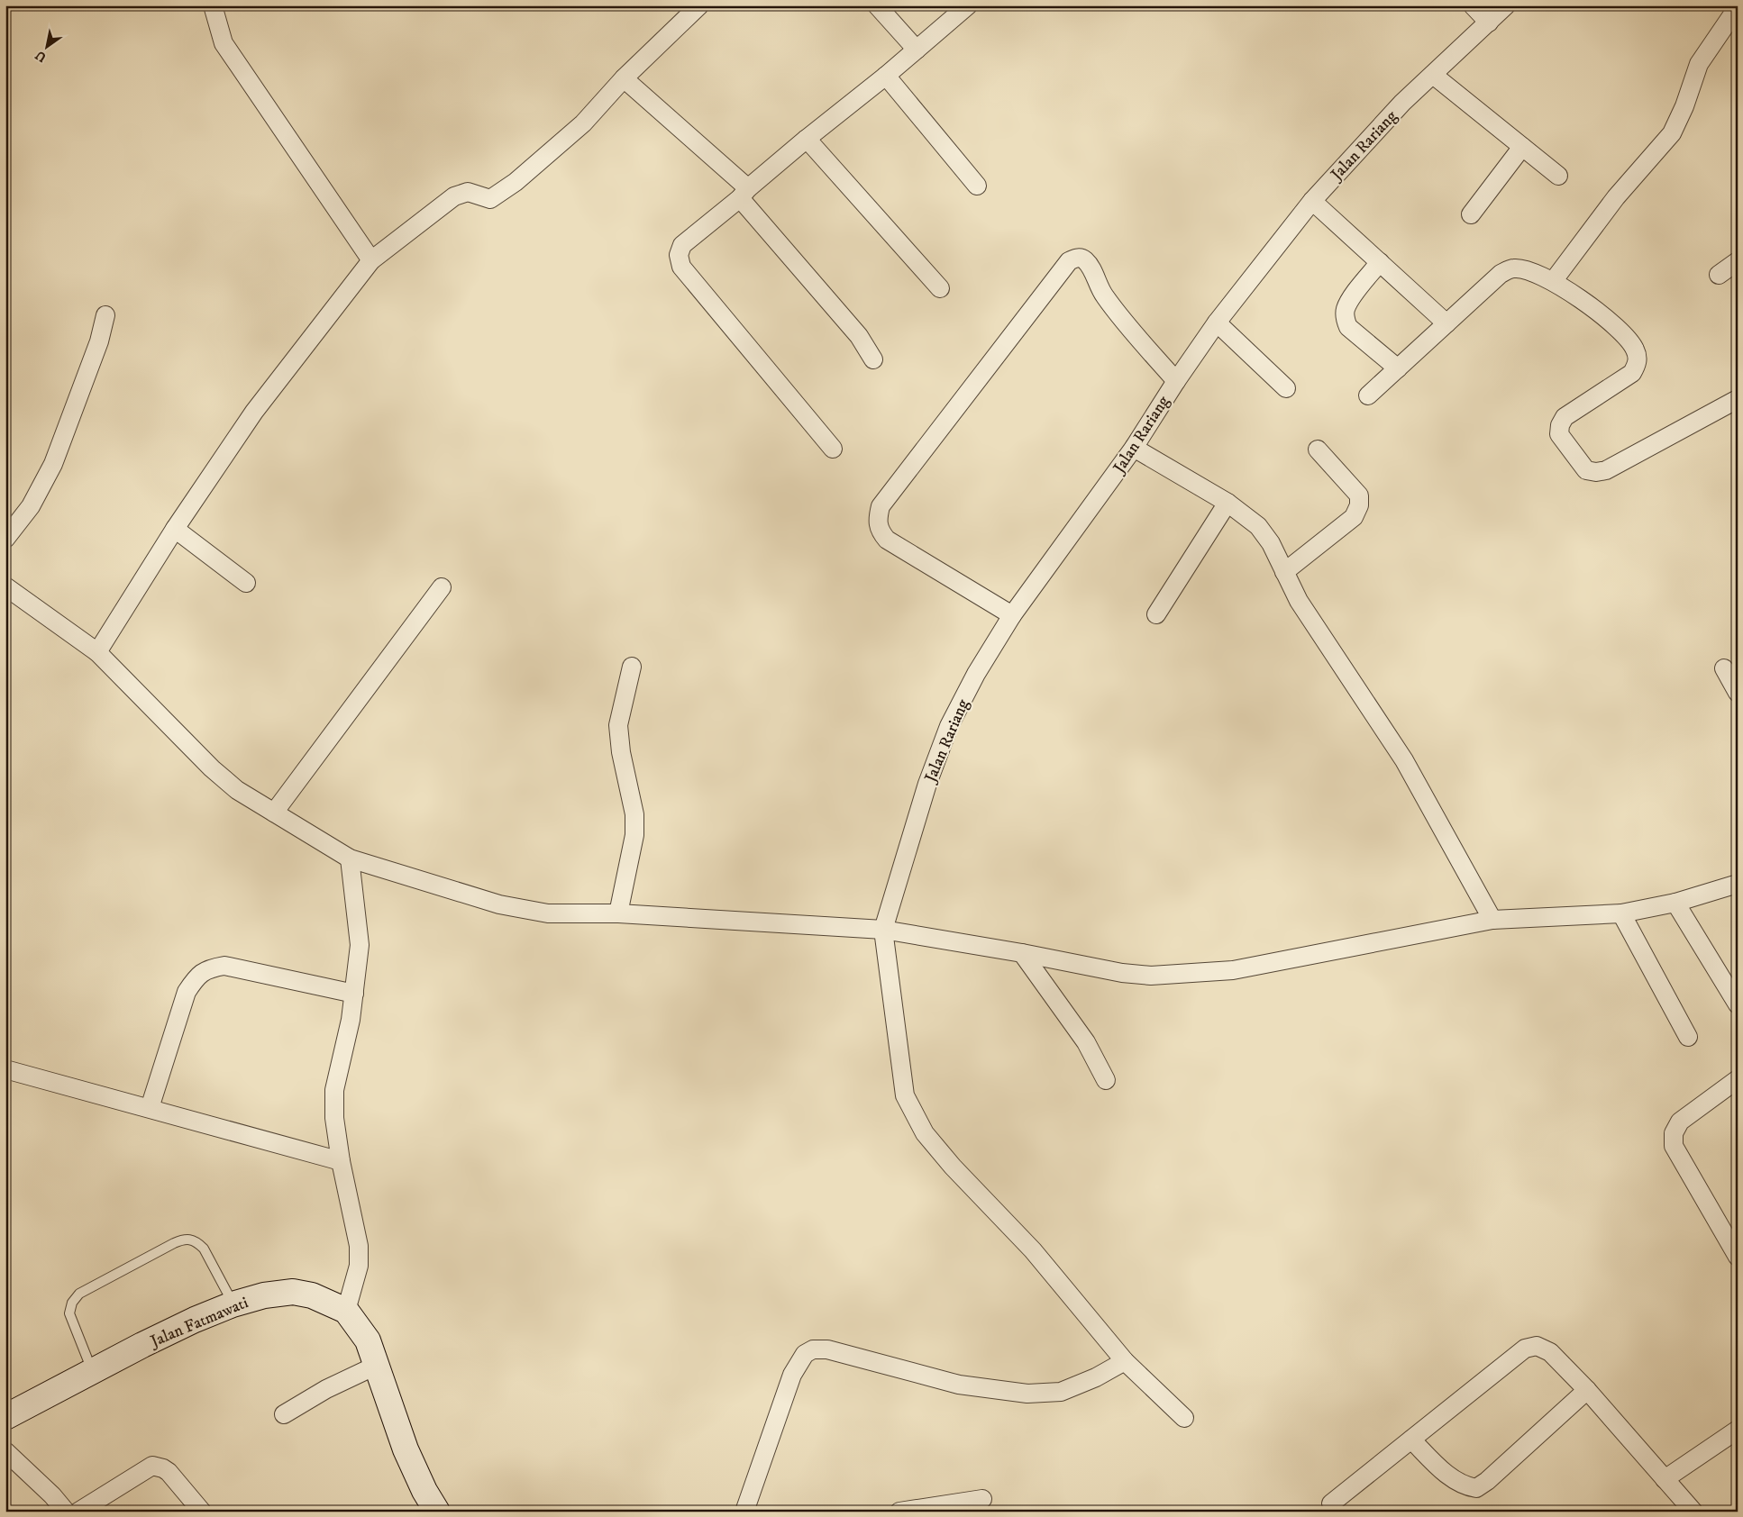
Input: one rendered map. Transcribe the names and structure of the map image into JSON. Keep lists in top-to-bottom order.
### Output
{
  "streets": {
    "street": ["Jalan Rariang", "Jalan Fatmawati"]
  },
  "north": "bottom left"
}
